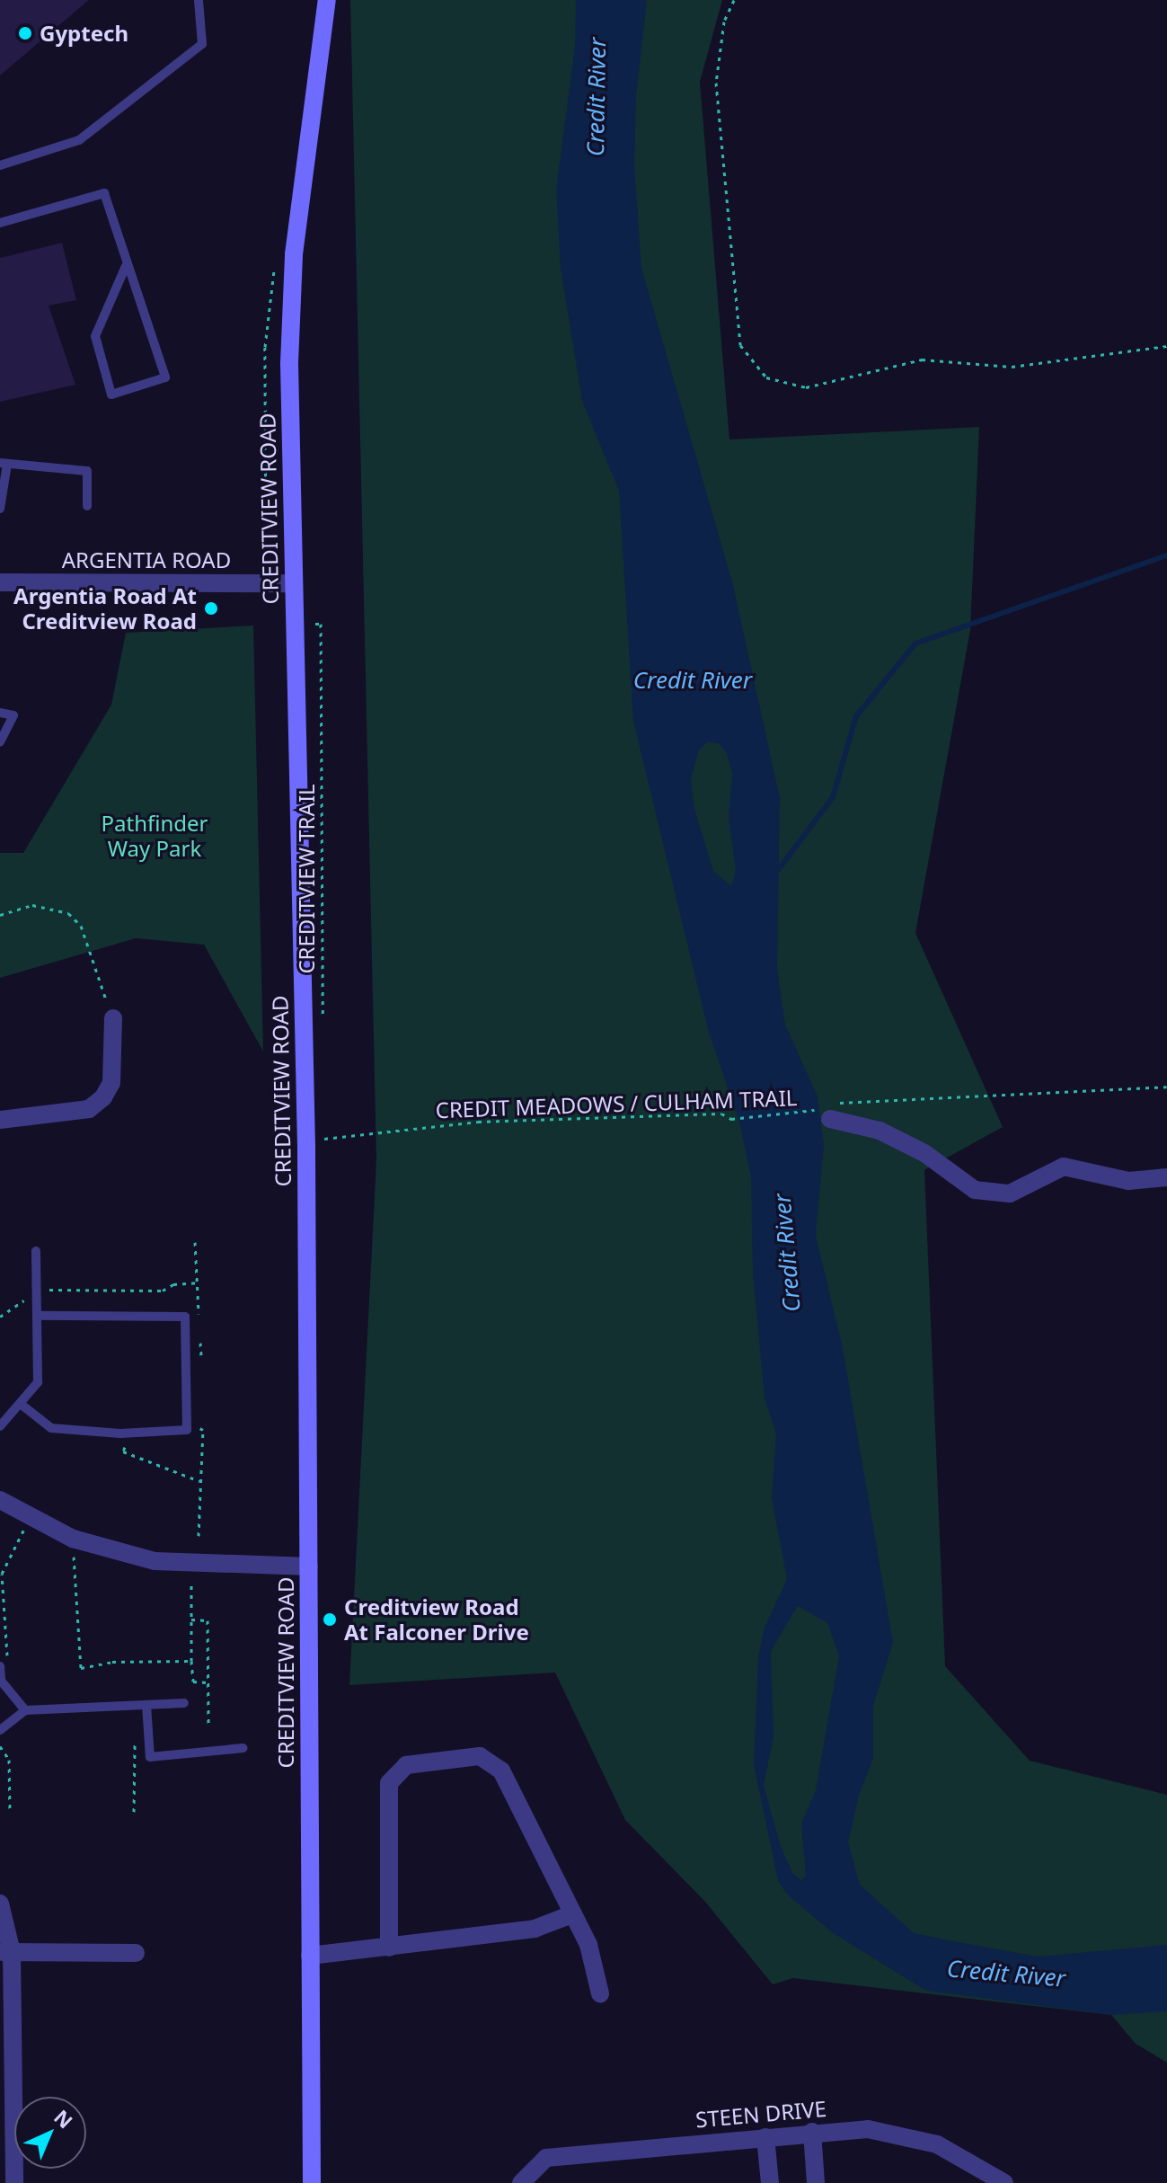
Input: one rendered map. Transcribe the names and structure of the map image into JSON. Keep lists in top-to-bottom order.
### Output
{
  "streets": {
    "main road": ["CREDITVIEW ROAD"],
    "street": ["ARGENTIA ROAD", "STEEN DRIVE"],
    "path": ["CREDITVIEW TRAIL", "CREDIT MEADOWS / CULHAM TRAIL"]
  },
  "crossings": [
    ["CREDITVIEW ROAD", "ARGENTIA ROAD"]
  ],
  "water": ["Credit River"],
  "parks": ["Pathfinder Way Park"],
  "places": ["Gyptech", "Argentia Road At Creditview Road", "Creditview Road At Falconer Drive"],
  "north": "top right"
}
